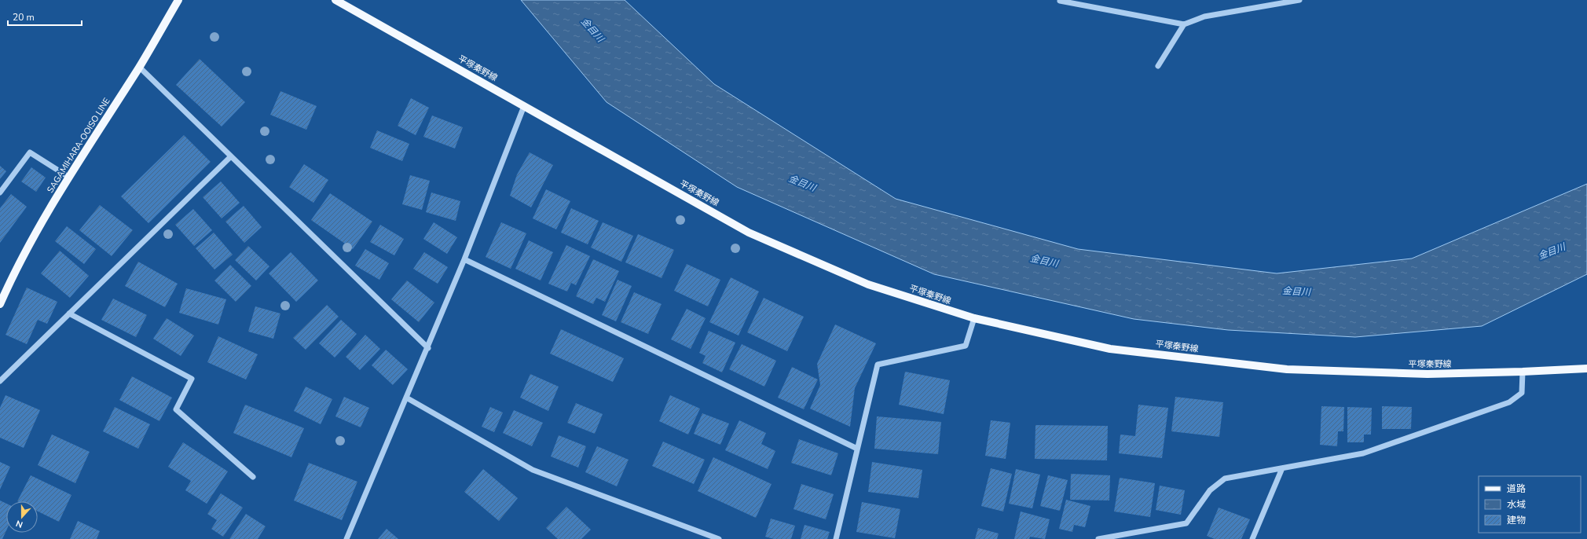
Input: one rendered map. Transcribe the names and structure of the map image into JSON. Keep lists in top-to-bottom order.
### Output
{
  "streets": {
    "main road": ["平塚秦野線", "SAGAMIHARA-OOISO LINE"]
  },
  "water": ["金目川"],
  "legend": ["道路", "水域", "建物"],
  "scale_bar": "20 m",
  "north": "bottom"
}
